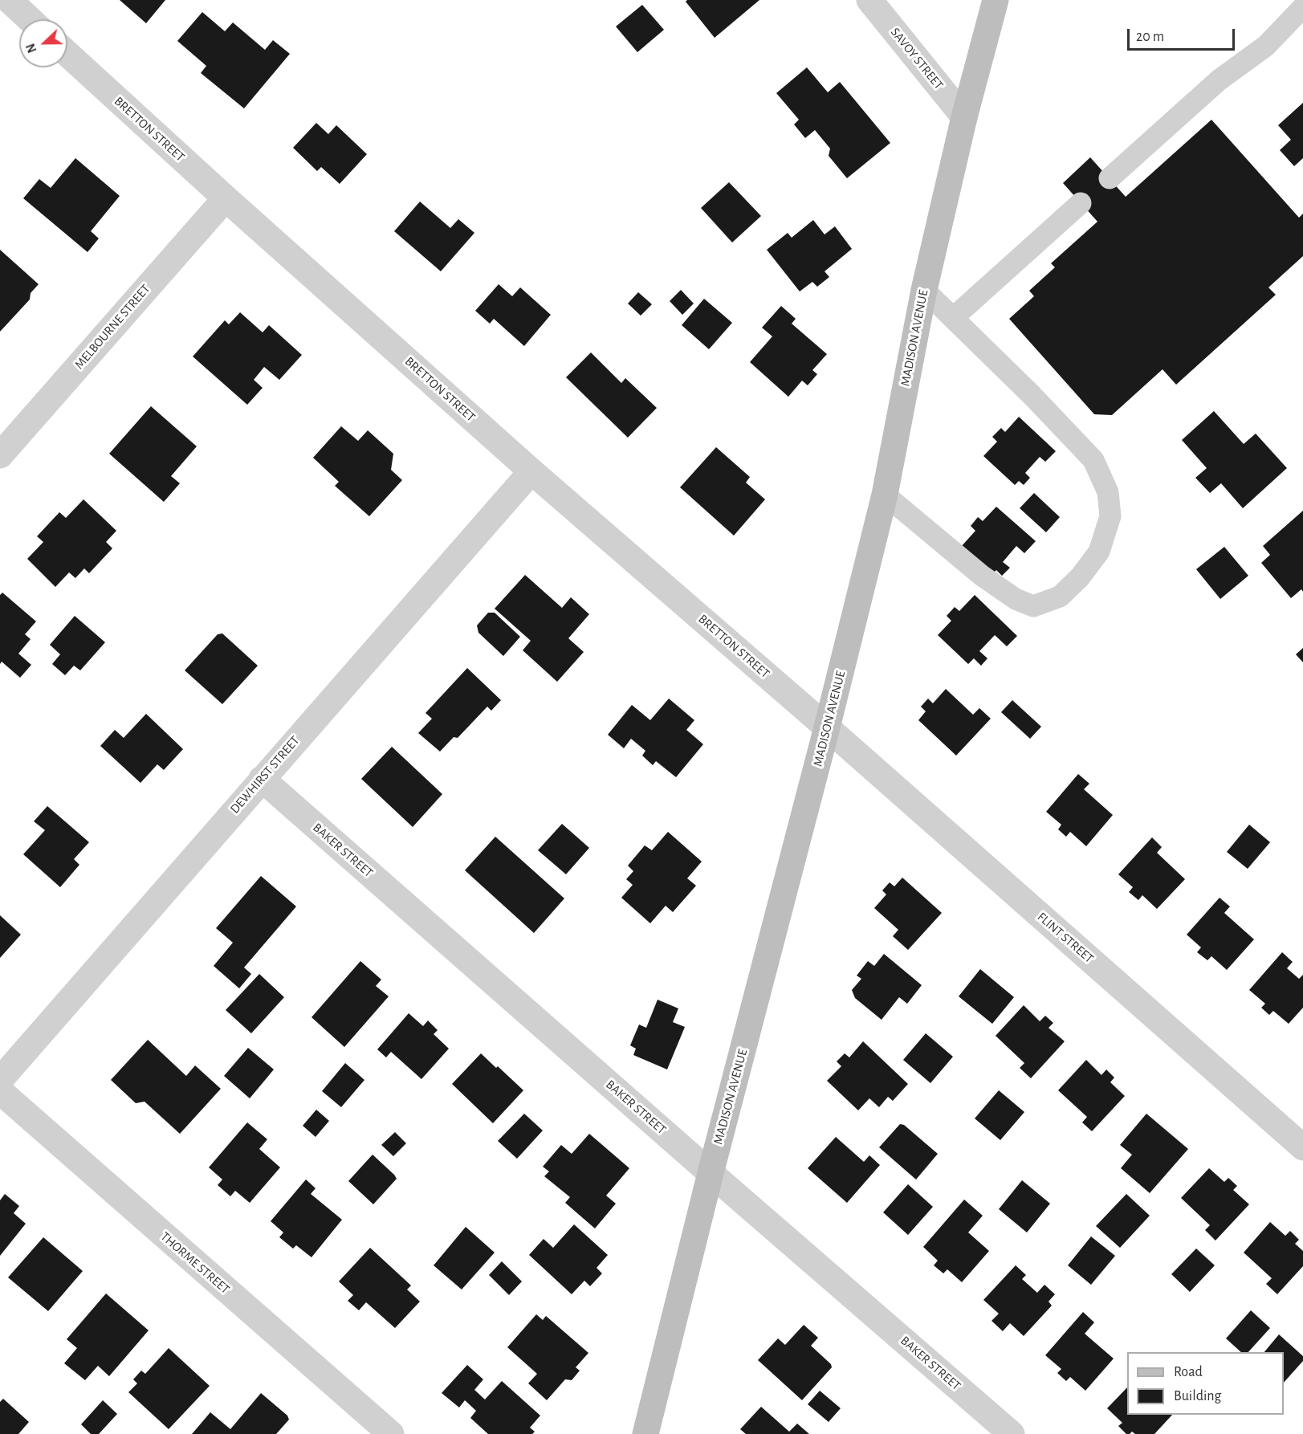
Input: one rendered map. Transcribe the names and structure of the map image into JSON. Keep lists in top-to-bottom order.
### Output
{
  "streets": {
    "main road": ["MADISON AVENUE"],
    "street": [
      "SAVOY STREET",
      "BRETTON STREET",
      "MELBOURNE STREET",
      "DEWHIRST STREET",
      "BAKER STREET",
      "FLINT STREET",
      "THORME STREET"
    ]
  },
  "crossings": [
    ["SAVOY STREET", "MADISON AVENUE"],
    ["BRETTON STREET", "MELBOURNE STREET"],
    ["BRETTON STREET", "MADISON AVENUE"],
    ["BRETTON STREET", "DEWHIRST STREET"],
    ["BRETTON STREET", "FLINT STREET"],
    ["MADISON AVENUE", "BAKER STREET"],
    ["MADISON AVENUE", "FLINT STREET"],
    ["DEWHIRST STREET", "BAKER STREET"]
  ],
  "legend": ["Road", "Building"],
  "scale_bar": "20 m",
  "north": "left"
}
